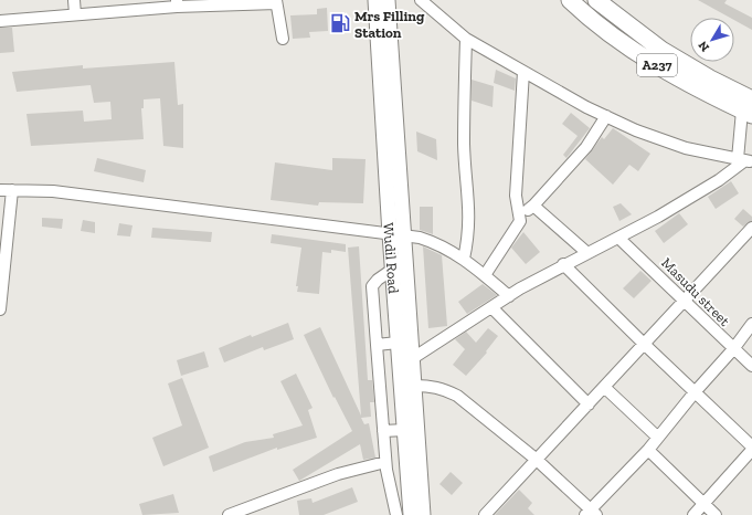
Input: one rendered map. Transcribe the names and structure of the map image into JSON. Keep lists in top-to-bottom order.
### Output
{
  "streets": {
    "highway": ["A237"],
    "main road": ["Wudil Road"],
    "street": ["Masudu street"]
  },
  "places": {
    "fuel station": ["Mrs Filling Station"]
  },
  "north": "bottom left"
}
